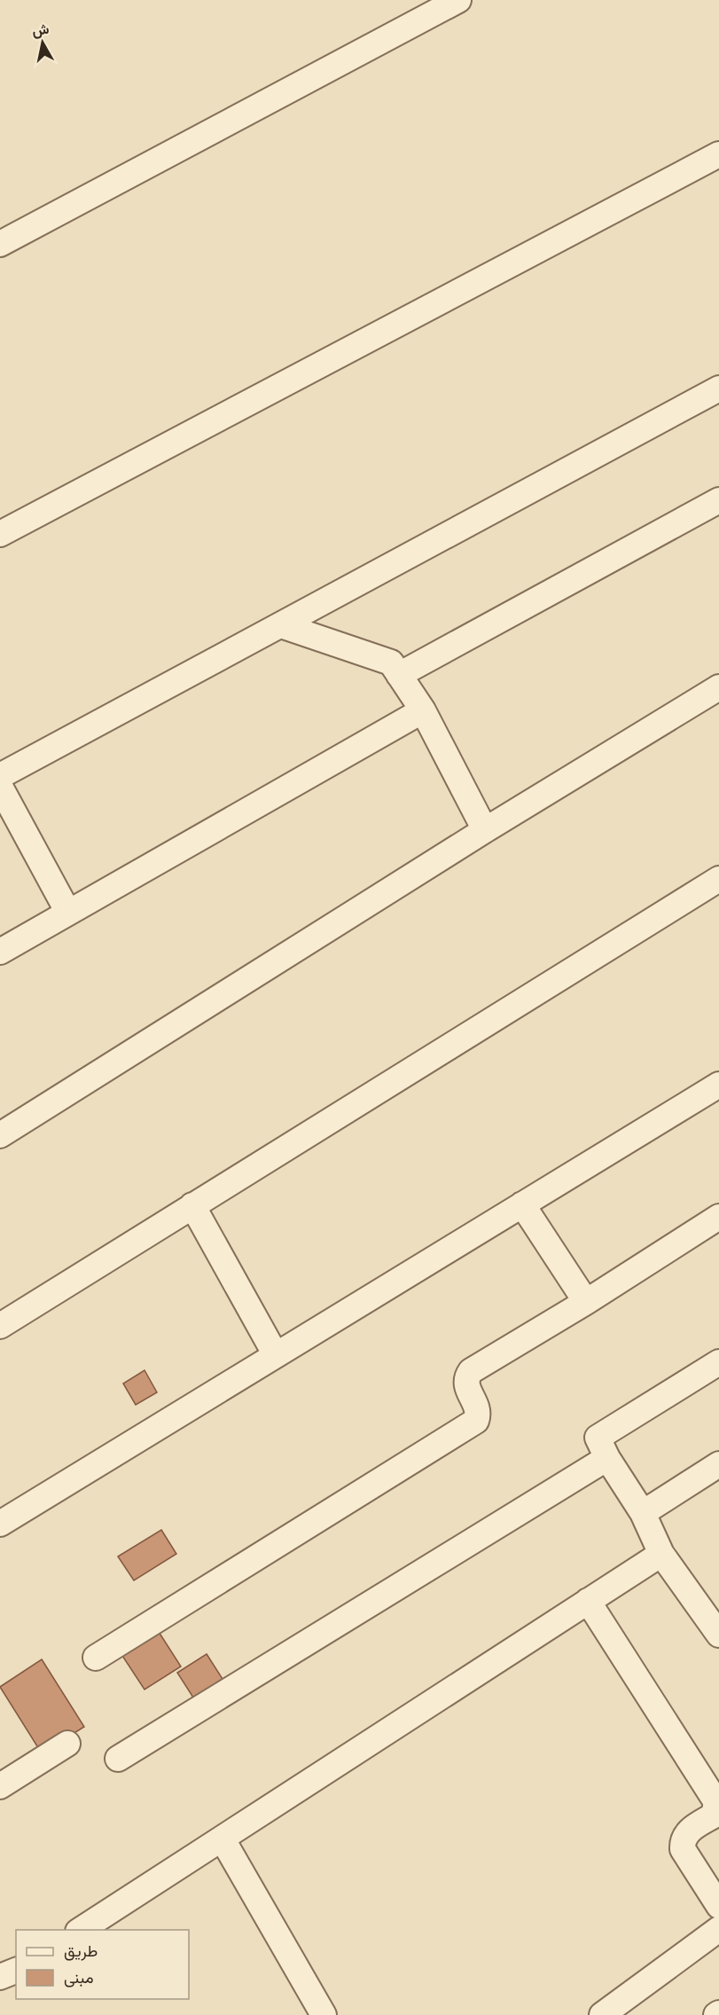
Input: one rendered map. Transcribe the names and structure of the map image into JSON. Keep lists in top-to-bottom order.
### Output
{
  "legend": ["طريق", "مبنى"],
  "north": "top"
}
